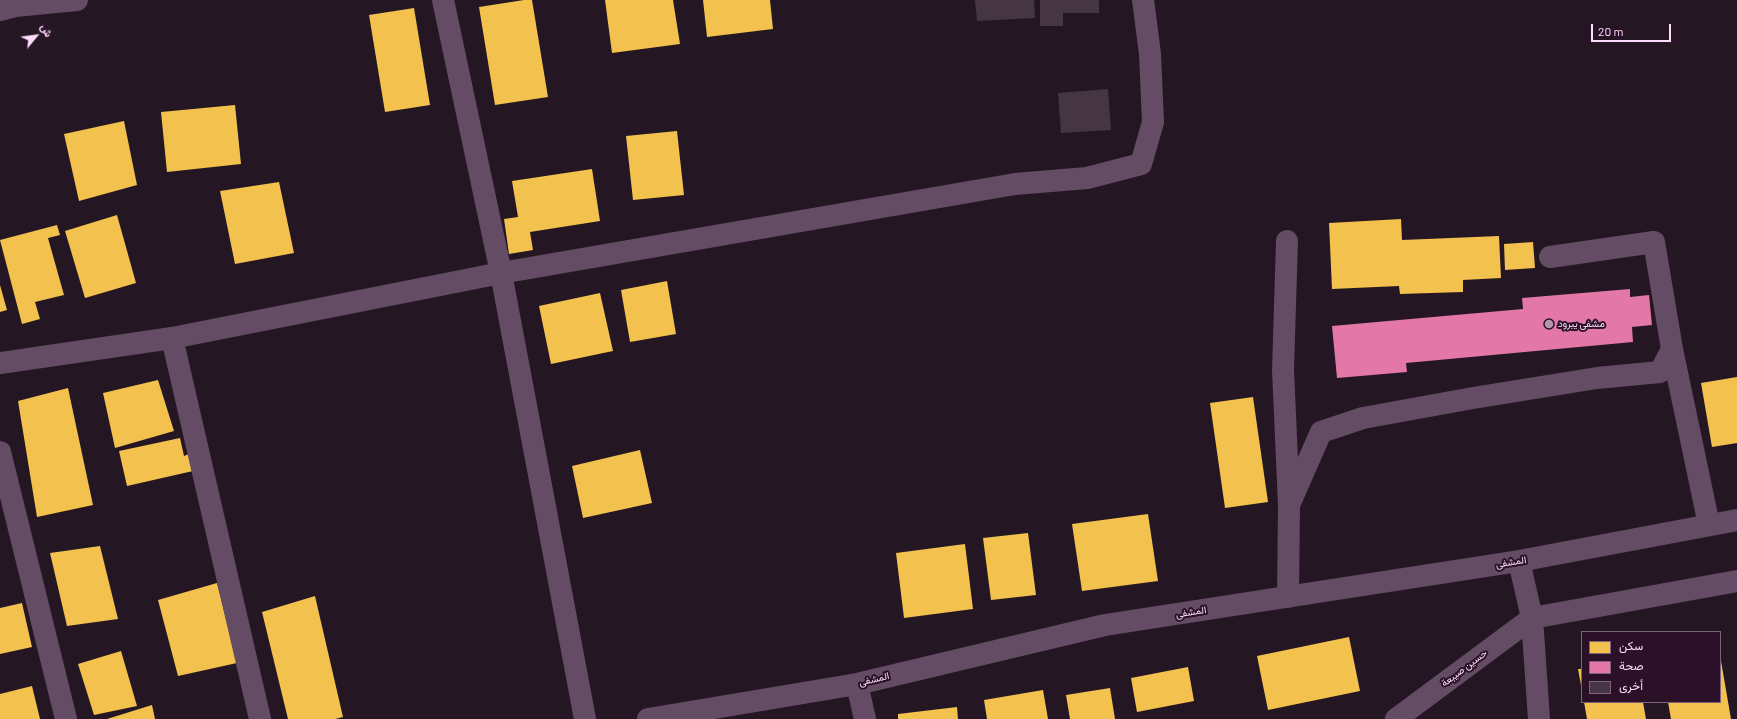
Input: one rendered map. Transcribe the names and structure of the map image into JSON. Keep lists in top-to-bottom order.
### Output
{
  "streets": {
    "street": ["المشفى", "حسين صيبعة"]
  },
  "places": ["مشفى يبرود"],
  "legend": ["سكن", "صحة", "أخرى"],
  "scale_bar": "20 m",
  "north": "top right"
}
